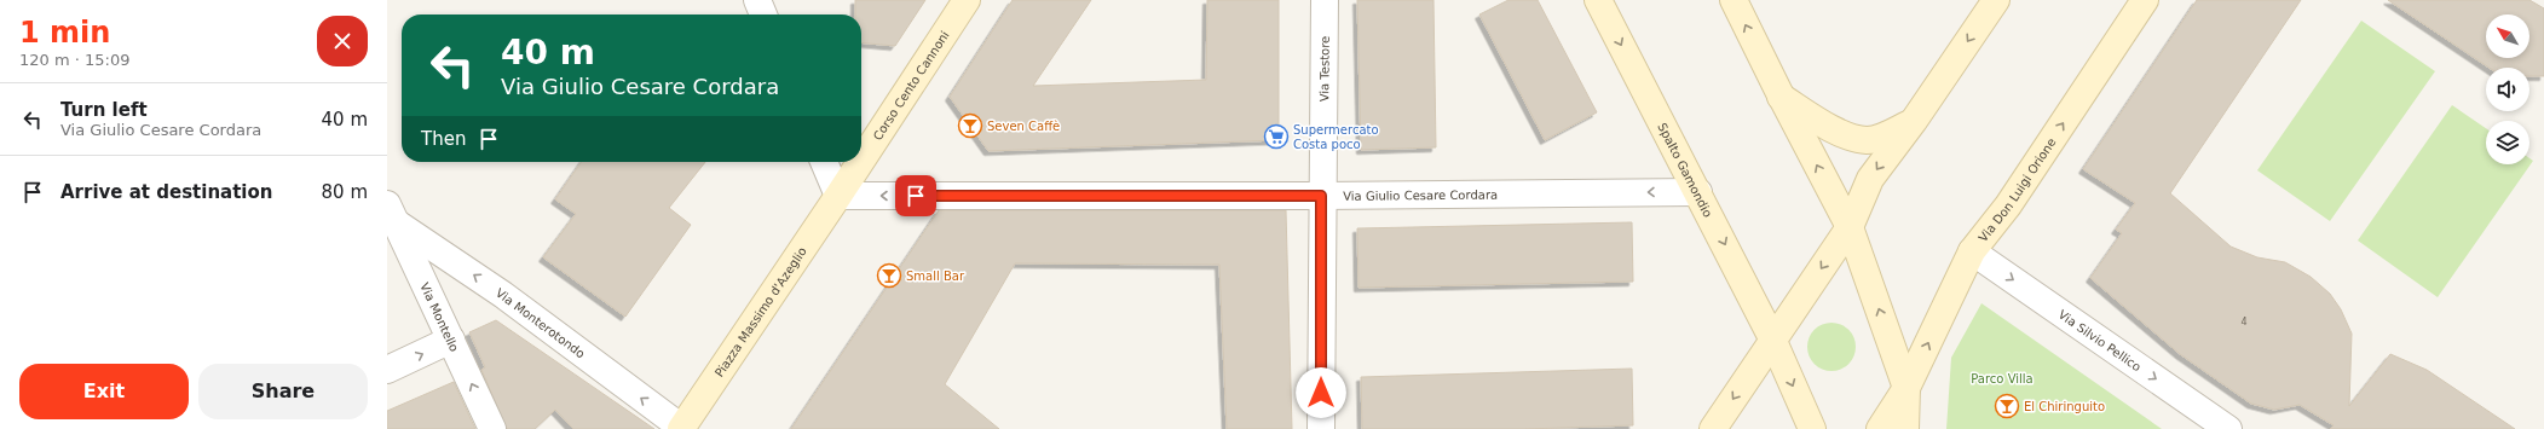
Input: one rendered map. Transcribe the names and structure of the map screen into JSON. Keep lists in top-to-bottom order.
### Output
{
  "streets": {
    "street": [
      "Via Testore",
      "Corso Cento Cannoni",
      "Spalto Gamondio",
      "Via Don Luigi Orione",
      "Via Giulio Cesare Cordara",
      "Piazza Massimo d'Azeglio",
      "Via Montello",
      "Via Monterotondo",
      "Via Silvio Pellico"
    ]
  },
  "crossings": [
    ["Via Testore", "Via Giulio Cesare Cordara"],
    ["Corso Cento Cannoni", "Via Giulio Cesare Cordara"],
    ["Corso Cento Cannoni", "Piazza Massimo d'Azeglio"],
    ["Spalto Gamondio", "Via Giulio Cesare Cordara"],
    ["Via Don Luigi Orione", "Via Silvio Pellico"],
    ["Via Giulio Cesare Cordara", "Piazza Massimo d'Azeglio"],
    ["Piazza Massimo d'Azeglio", "Via Monterotondo"],
    ["Via Montello", "Via Monterotondo"]
  ],
  "one_way": [
    "Via Giulio Cesare Cordara",
    "Via Montello",
    "Via Monterotondo",
    "Via Silvio Pellico"
  ],
  "parks": ["Parco Villa"],
  "places": {
    "bar": ["Seven Caffè", "Small Bar", "El Chiringuito"],
    "supermarket": ["Supermercato Costa poco"]
  },
  "house_numbers": ["4"],
  "north": "top left",
  "page": {
    "heading": ["1 min", "120 m · 15:09"],
    "turn": ["40 m", "Via Giulio Cesare Cordara"],
    "list": [
      {
        "name": "Turn left",
        "note": "Via Giulio Cesare Cordara",
        "value": "40 m"
      },
      {
        "name": "Arrive at destination",
        "value": "80 m"
      }
    ],
    "then": "Then",
    "buttons": ["Exit", "Share"]
  }
}
